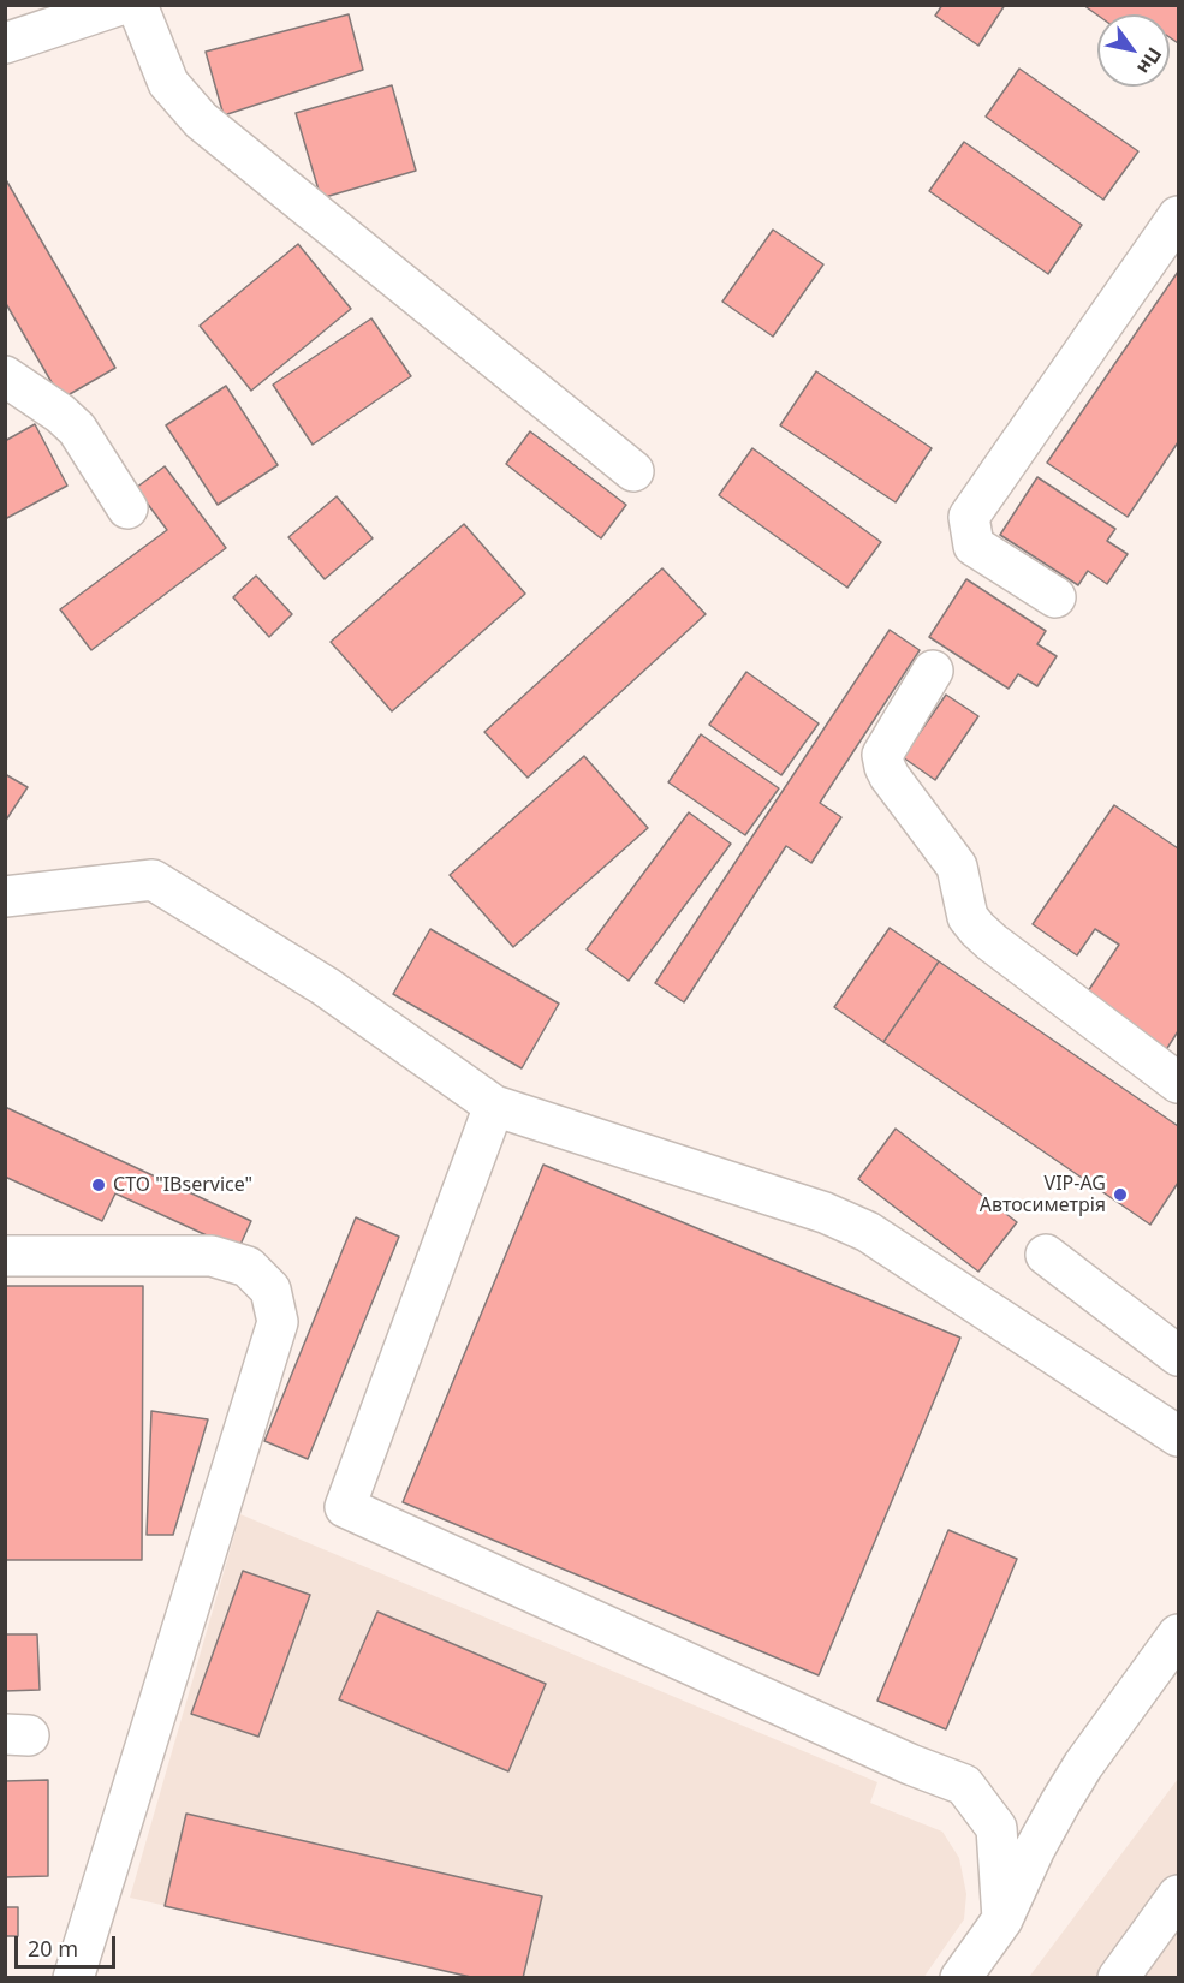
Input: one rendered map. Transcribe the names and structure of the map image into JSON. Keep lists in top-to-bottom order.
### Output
{
  "places": ["СТО \"IBservice\"", "VIP-AG Автосиметрія"],
  "scale_bar": "20 m",
  "north": "bottom right"
}
